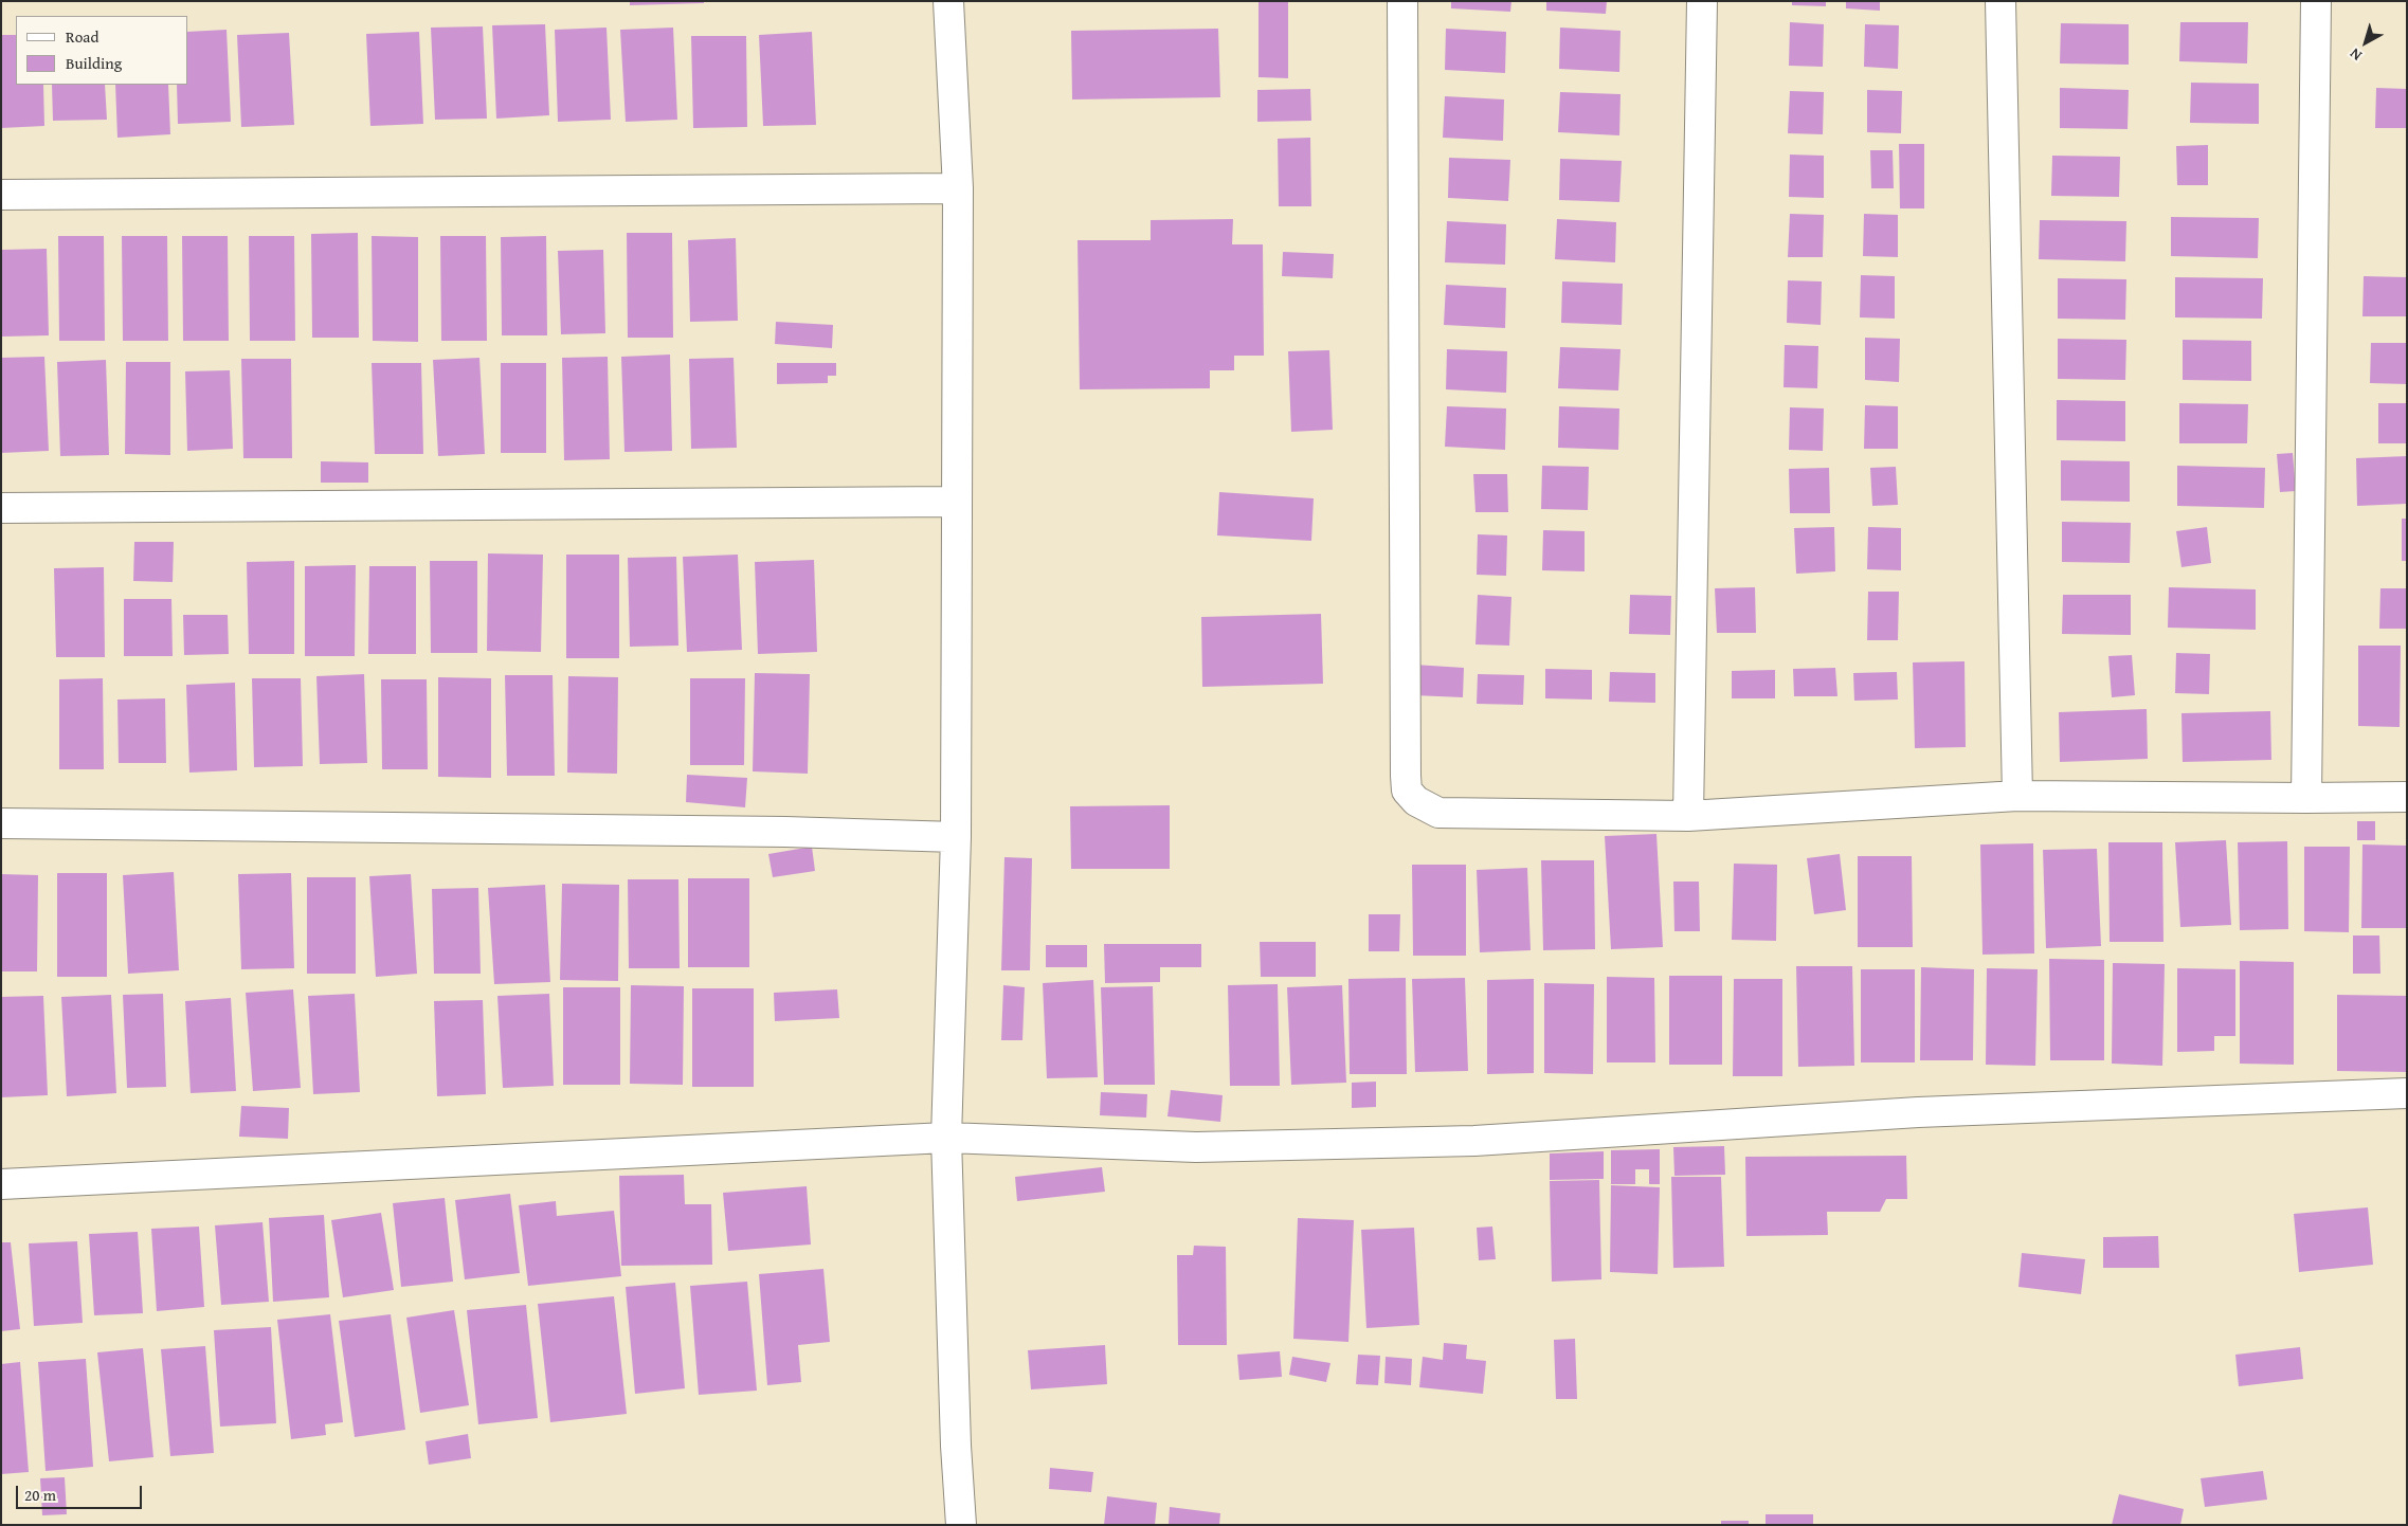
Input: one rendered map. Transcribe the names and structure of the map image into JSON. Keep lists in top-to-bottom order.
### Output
{
  "legend": ["Road", "Building"],
  "scale_bar": "20 m",
  "north": "bottom left"
}
